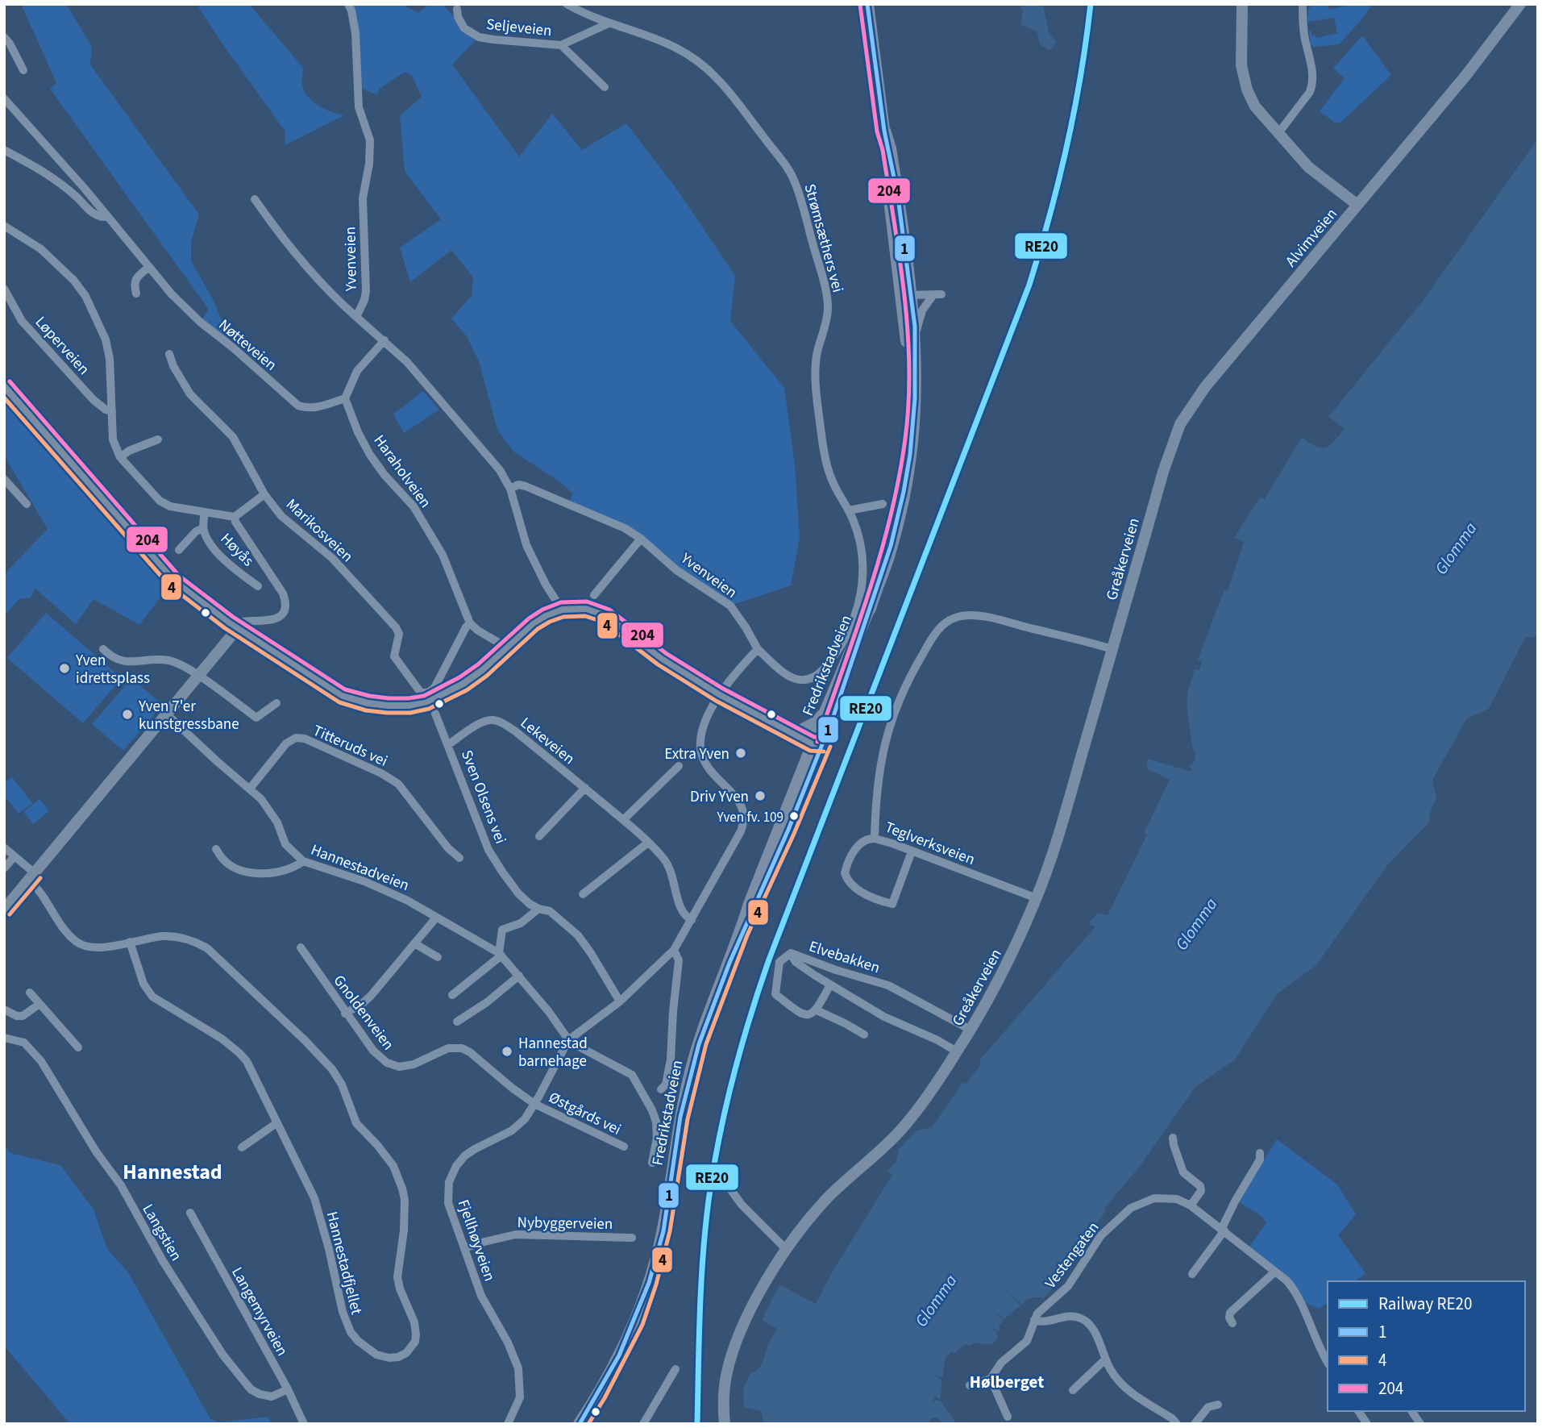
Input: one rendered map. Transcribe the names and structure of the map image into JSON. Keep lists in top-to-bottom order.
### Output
{
  "streets": {
    "main road": ["Fredrikstadveien"],
    "street": [
      "Seljeveien",
      "Alvimveien",
      "Strømsæthers vei",
      "Yvenveien",
      "Nøtteveien",
      "Løperveien",
      "Haraholveien",
      "Marikosveien",
      "Høyås",
      "Greåkerveien",
      "Lekeveien",
      "Titteruds vei",
      "Sven Olsens vei",
      "Teglverksveien",
      "Hannestadveien",
      "Elvebakken",
      "Gnoldenveien",
      "Østgårds vei",
      "Nybyggerveien",
      "Langstien",
      "Fjellhøyveien",
      "Vestengaten",
      "Hannestadfjellet",
      "Langemyrveien"
    ]
  },
  "crossings": [
    ["Alvimveien", "Greåkerveien"],
    ["Strømsæthers vei", "Yvenveien"],
    ["Nøtteveien", "Haraholveien"],
    ["Haraholveien", "Marikosveien"],
    ["Greåkerveien", "Teglverksveien"],
    ["Greåkerveien", "Elvebakken"],
    ["Lekeveien", "Sven Olsens vei"],
    ["Lekeveien", "Fjellhøyveien"],
    ["Titteruds vei", "Hannestadveien"],
    ["Sven Olsens vei", "Fjellhøyveien"],
    ["Hannestadveien", "Fjellhøyveien"],
    ["Gnoldenveien", "Østgårds vei"],
    ["Gnoldenveien", "Fjellhøyveien"],
    ["Østgårds vei", "Fjellhøyveien"],
    ["Nybyggerveien", "Fjellhøyveien"],
    ["Langstien", "Langemyrveien"]
  ],
  "districts": ["Hannestad", "Hølberget"],
  "water": ["Glomma"],
  "places": [
    "Yven idrettsplass",
    "Yven 7'er kunstgressbane",
    "Extra Yven",
    "Driv Yven",
    "Yven fv. 109",
    "Hannestad barnehage"
  ],
  "lines": [
    "rail line RE20",
    "transit line 1",
    "transit line 204",
    "transit line 4"
  ],
  "legend": [
    "Railway RE20",
    "1",
    "4",
    "204"
  ]
}
